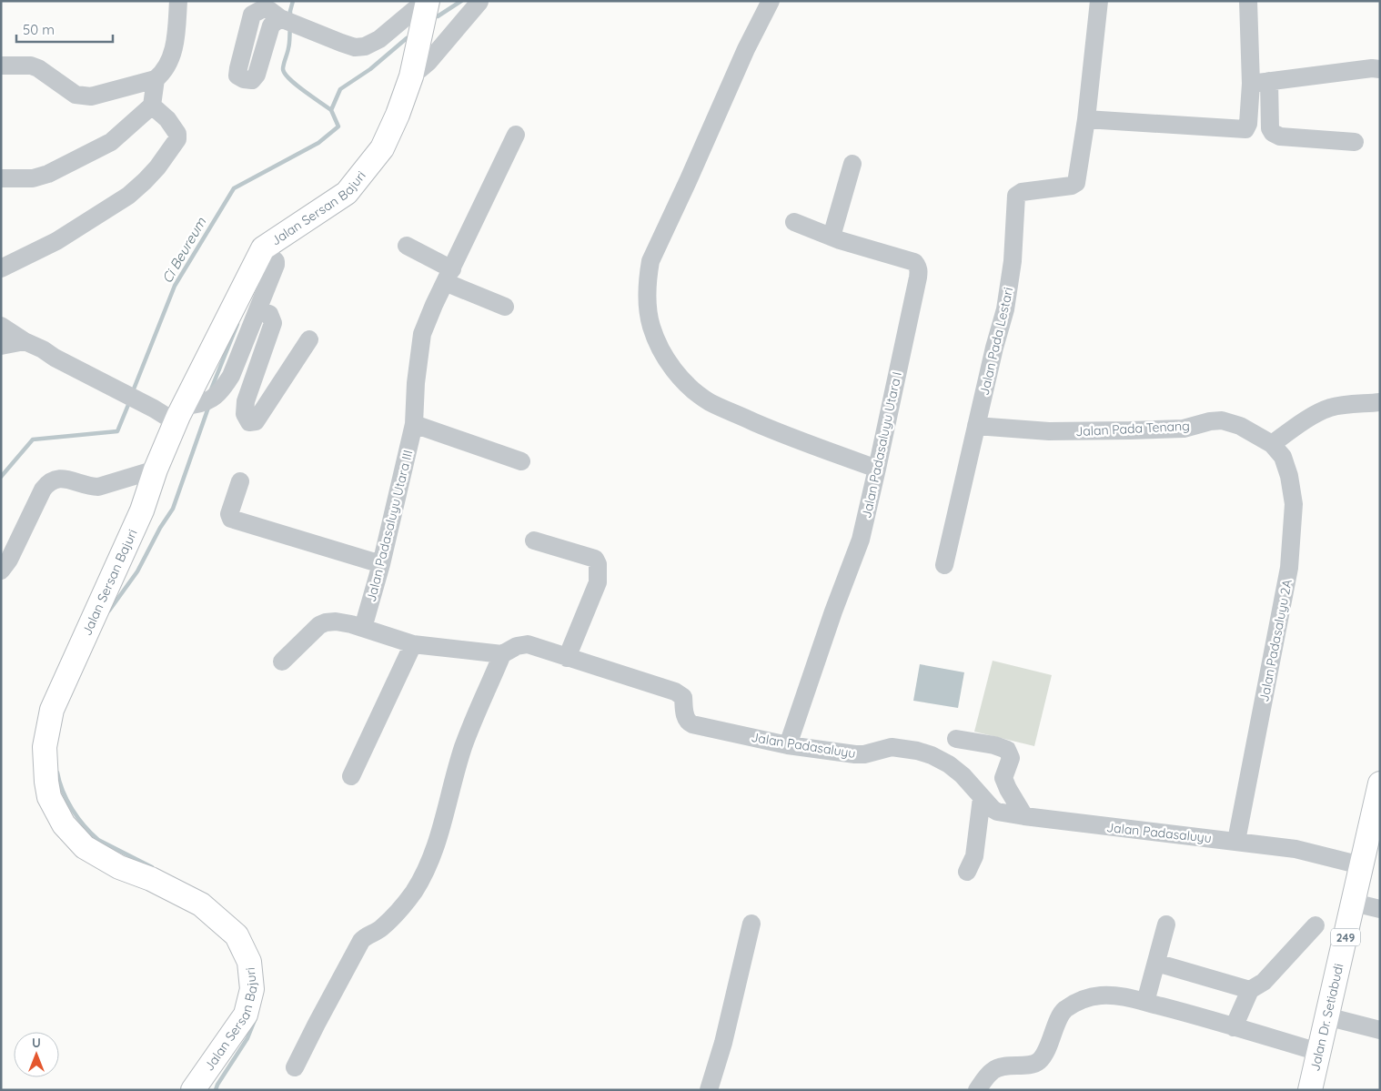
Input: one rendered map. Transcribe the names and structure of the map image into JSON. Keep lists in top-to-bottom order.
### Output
{
  "streets": {
    "main road": ["Jalan Sersan Bajuri", "249", "Jalan Dr. Setiabudi"],
    "street": [
      "Jalan Pada Lestari",
      "Jalan Pada Tenang",
      "Jalan Padasaluyu Utara I",
      "Jalan Padasaluyu Utara III",
      "Jalan Padasaluyu 2A",
      "Jalan Padasaluyu"
    ]
  },
  "crossings": [
    ["Jalan Pada Lestari", "Jalan Pada Tenang"],
    ["Jalan Pada Tenang", "Jalan Padasaluyu 2A"],
    ["Jalan Padasaluyu Utara I", "Jalan Padasaluyu"],
    ["Jalan Padasaluyu 2A", "Jalan Padasaluyu"],
    ["Jalan Padasaluyu", "Jalan Dr. Setiabudi"]
  ],
  "water": ["Ci Beureum"],
  "scale_bar": "50 m",
  "north": "top"
}
